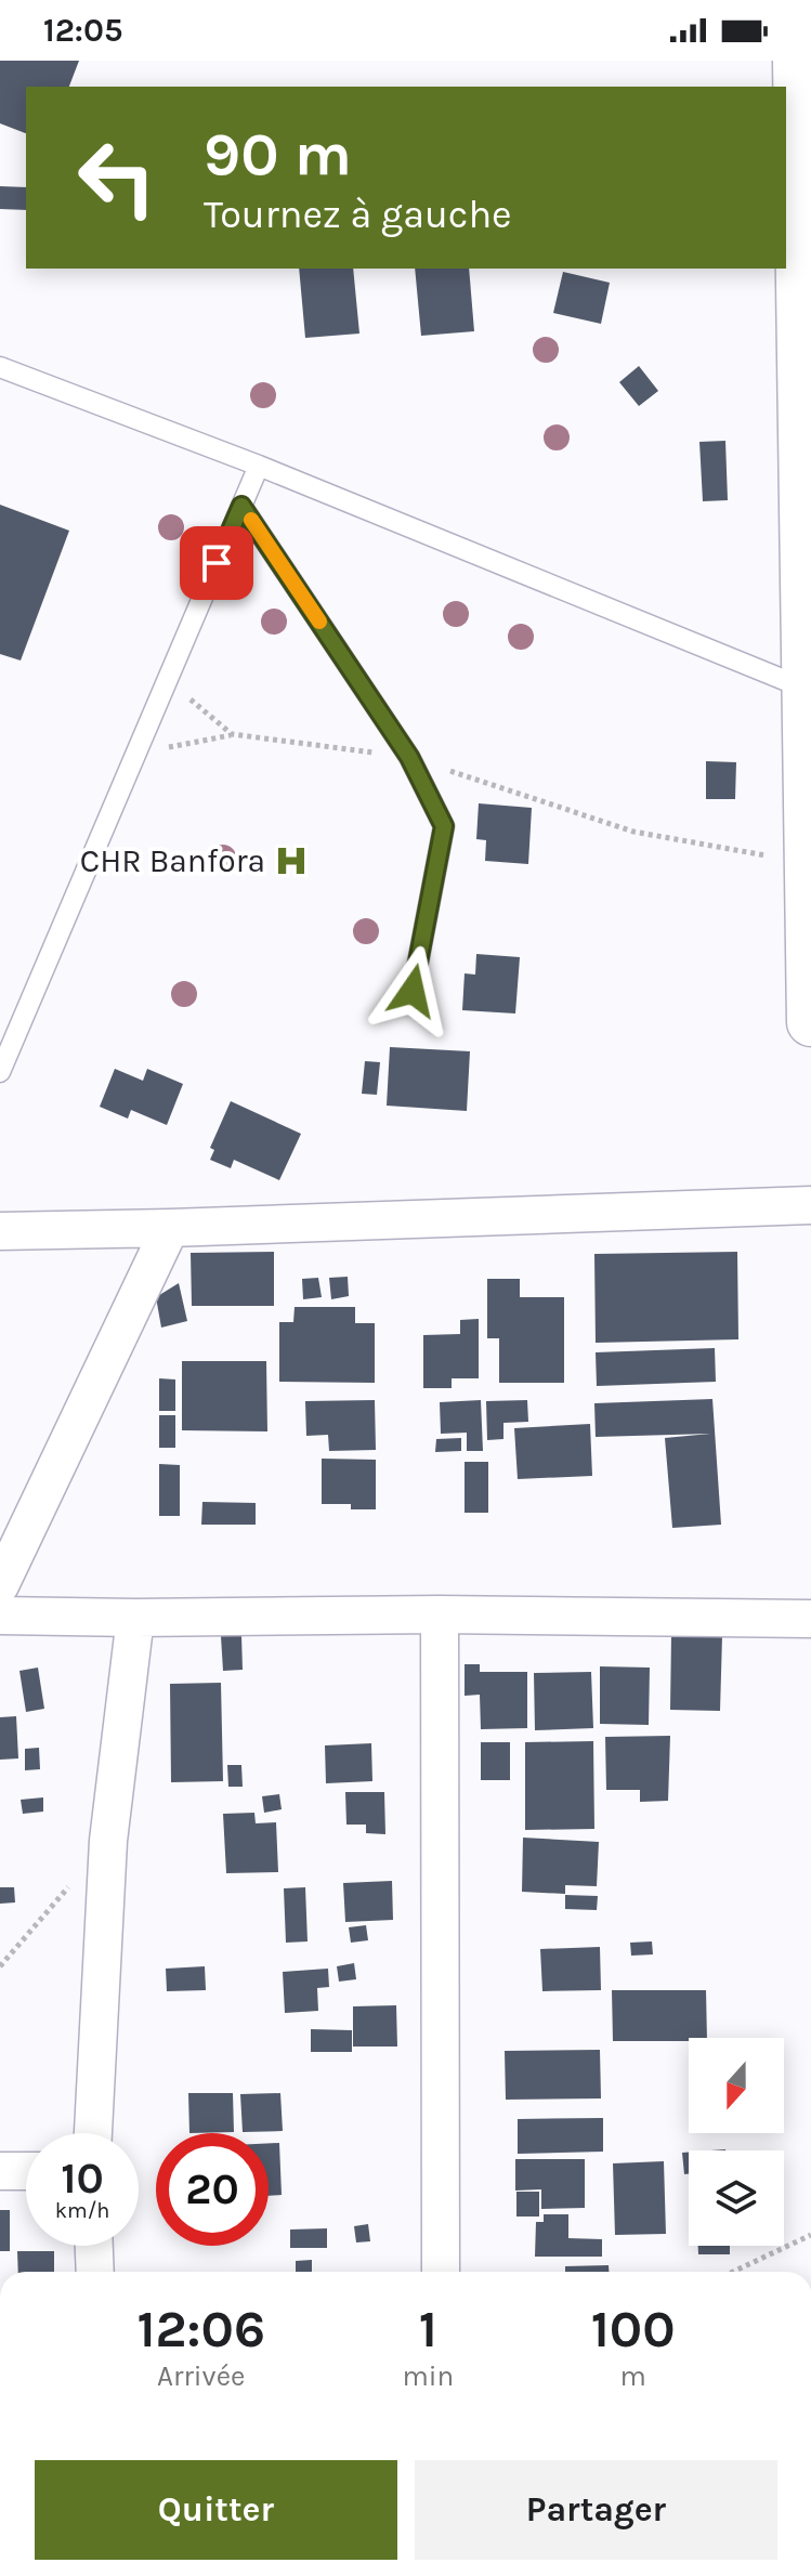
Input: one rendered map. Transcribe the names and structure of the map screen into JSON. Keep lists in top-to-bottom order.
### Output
{
  "places": {
    "hospital": ["CHR Banfora"]
  },
  "north": "bottom",
  "page": {
    "status": "12:05",
    "turn": ["90 m", "Tournez à gauche"],
    "speed": "10 km/h",
    "limit": "20",
    "eta": [
      "12:06",
      "Arrivée",
      "1",
      "min",
      "100",
      "m"
    ],
    "buttons": ["Quitter", "Partager"]
  }
}
